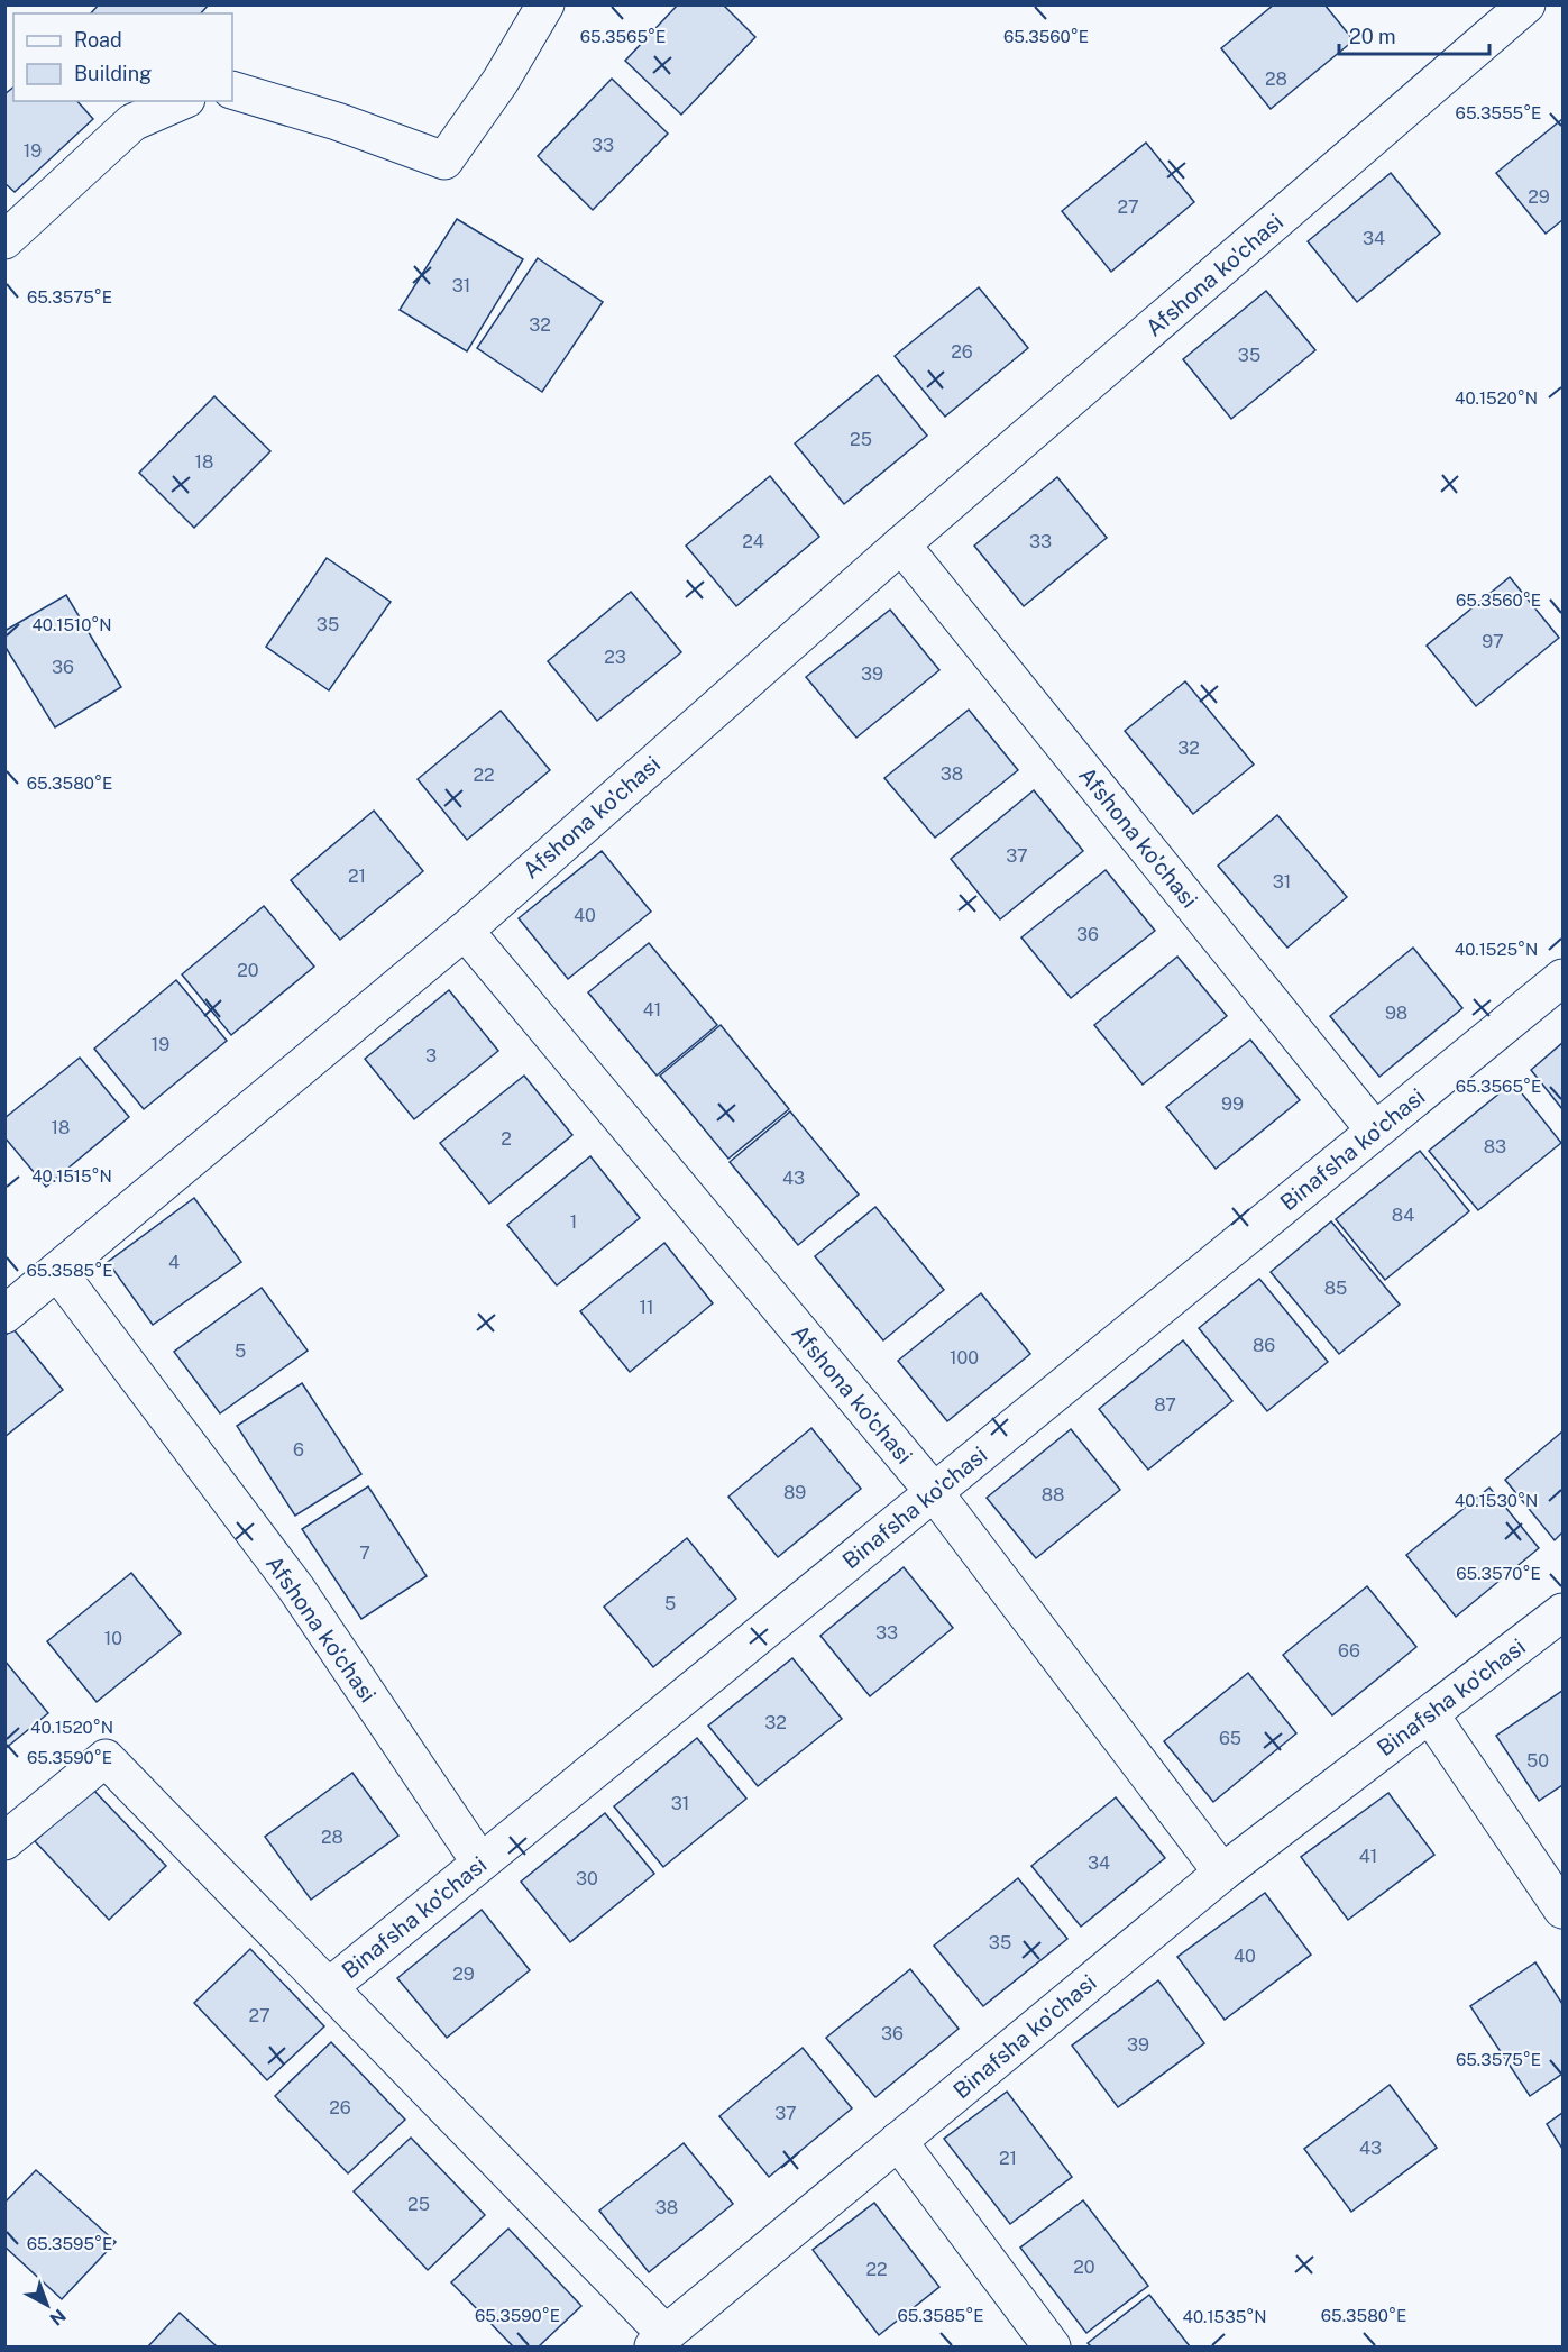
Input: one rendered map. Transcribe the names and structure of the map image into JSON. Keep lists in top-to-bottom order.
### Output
{
  "streets": {
    "street": ["Afshona ko'chasi", "Binafsha ko'chasi"]
  },
  "crossings": [
    ["Afshona ko'chasi", "Binafsha ko'chasi"]
  ],
  "house_numbers": [
    "28",
    "33",
    "19",
    "29",
    "27",
    "34",
    "31",
    "32",
    "26",
    "35",
    "25",
    "18",
    "24",
    "33",
    "35",
    "97",
    "23",
    "36",
    "39",
    "32",
    "38",
    "22",
    "37",
    "21",
    "31",
    "40",
    "36",
    "20",
    "41",
    "98",
    "19",
    "3",
    "99",
    "18",
    "2",
    "83",
    "43",
    "84",
    "1",
    "4",
    "85",
    "11",
    "86",
    "5",
    "100",
    "87",
    "6",
    "89",
    "88",
    "7",
    "5",
    "33",
    "10",
    "66",
    "32",
    "65",
    "50",
    "31",
    "28",
    "41",
    "34",
    "30",
    "35",
    "40",
    "29",
    "27",
    "36",
    "39",
    "26",
    "37",
    "43",
    "21",
    "25",
    "38",
    "20",
    "22"
  ],
  "legend": ["Road", "Building"],
  "scale_bar": "20 m",
  "north": "bottom right",
  "coordinates": [
    "65.3565°E",
    "65.3560°E",
    "65.3555°E",
    "65.3575°E",
    "40.1520°N",
    "40.1510°N",
    "65.3580°E",
    "40.1525°N",
    "40.1515°N",
    "65.3585°E",
    "40.1530°N",
    "65.3570°E",
    "65.3590°E",
    "65.3595°E",
    "40.1535°N"
  ]
}
